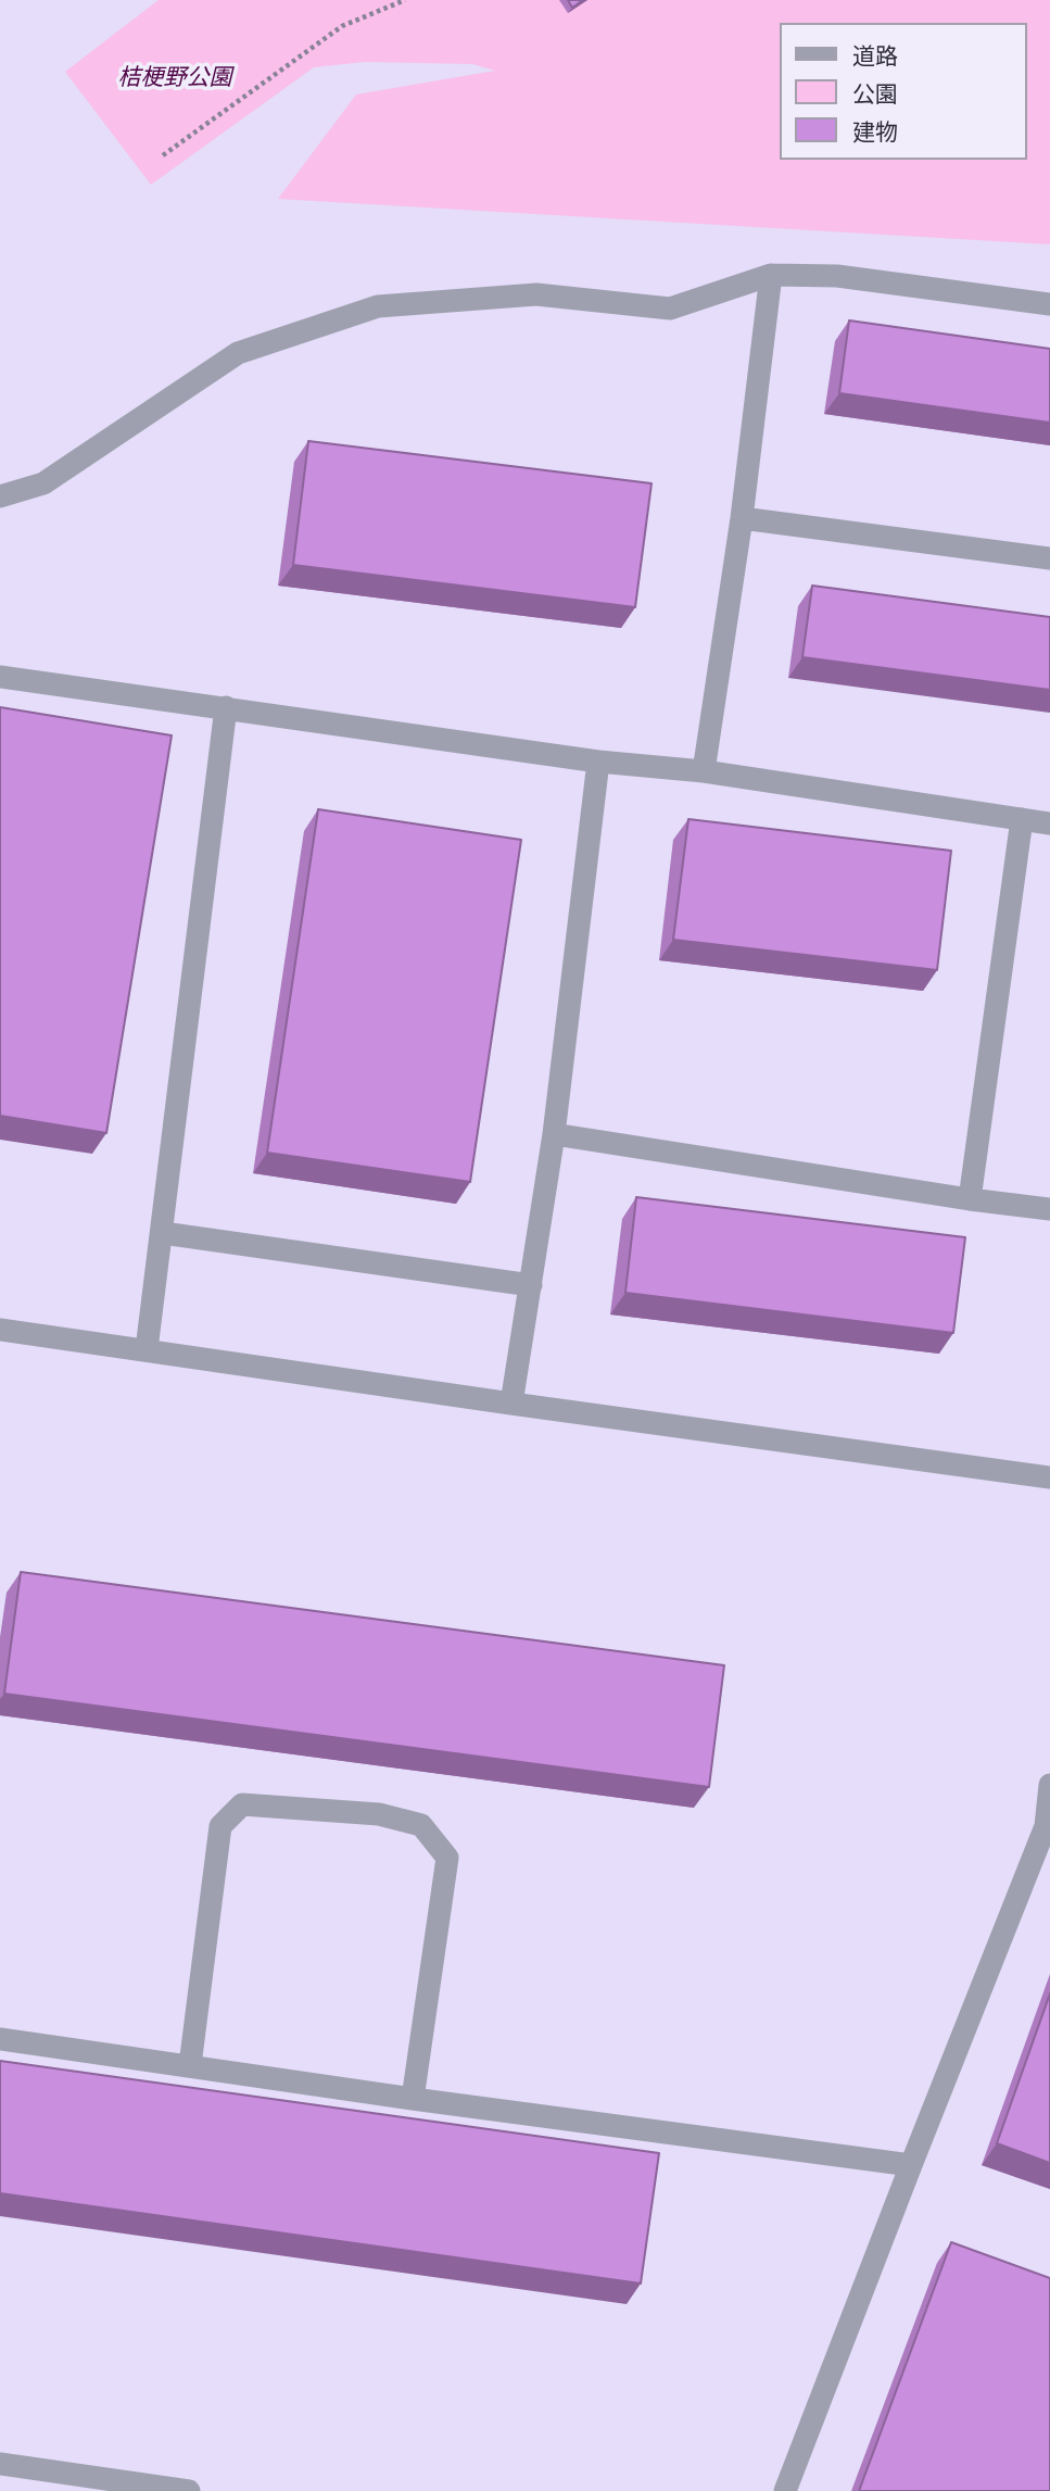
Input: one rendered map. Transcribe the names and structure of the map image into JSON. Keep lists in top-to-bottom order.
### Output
{
  "parks": ["桔梗野公園"],
  "legend": ["道路", "公園", "建物"]
}
